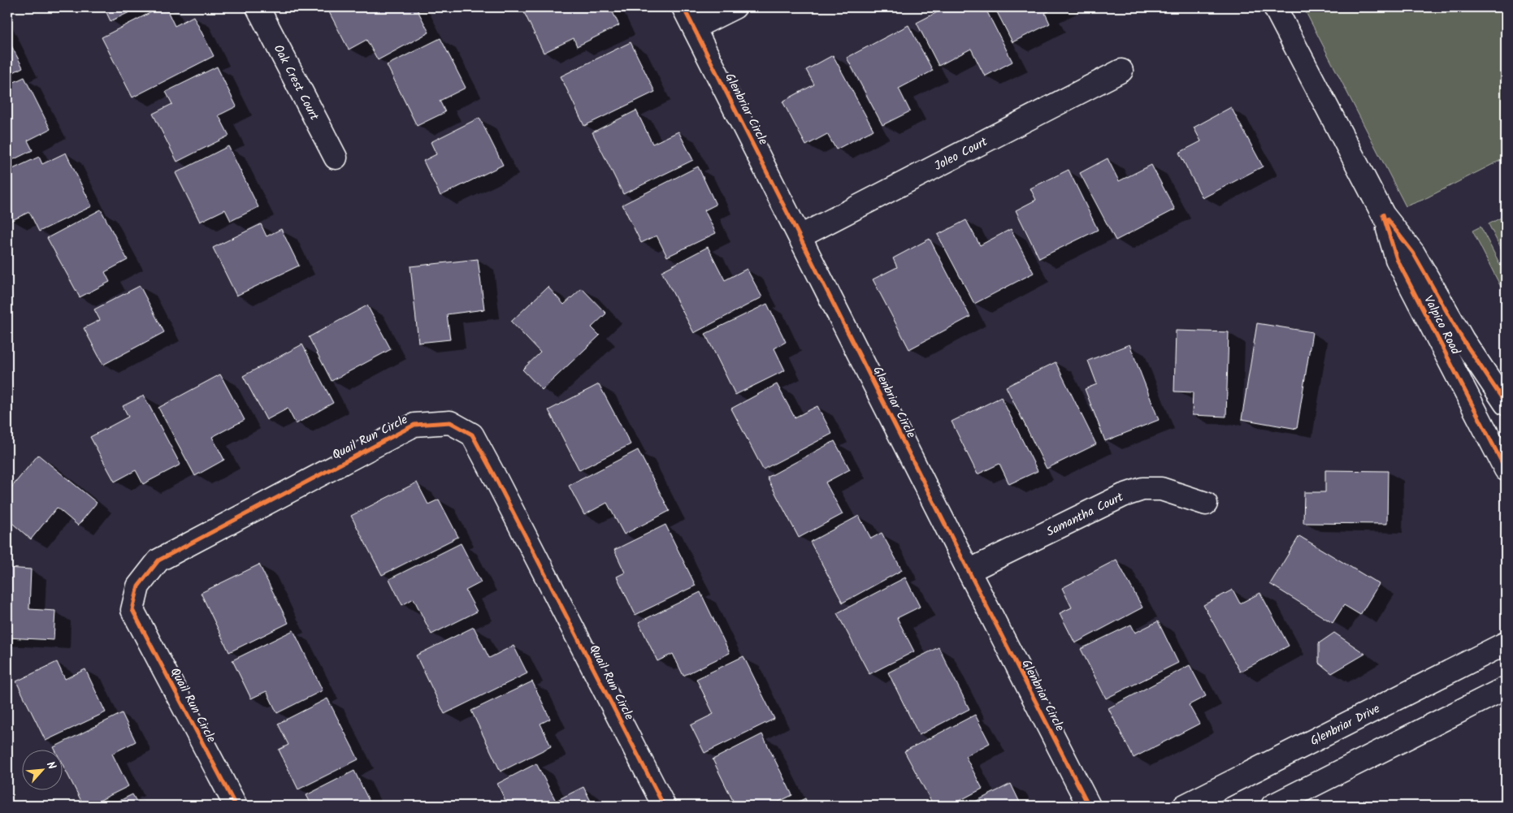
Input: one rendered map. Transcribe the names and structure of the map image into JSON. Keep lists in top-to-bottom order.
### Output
{
  "streets": {
    "street": [
      "Oak Crest Court",
      "Glenbriar Circle",
      "Joleo Court",
      "Valpico Road",
      "Quail Run Circle",
      "Samantha Court",
      "Glenbriar Drive"
    ]
  },
  "crossings": [
    ["Glenbriar Circle", "Joleo Court"],
    ["Glenbriar Circle", "Samantha Court"]
  ],
  "north": "top right"
}
